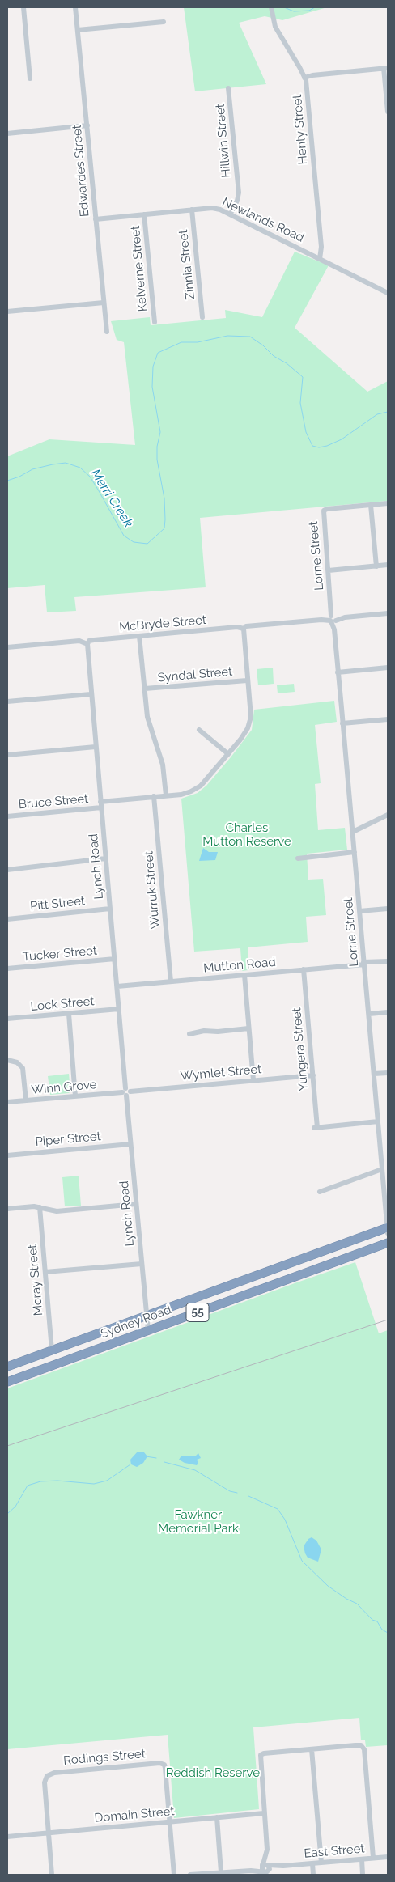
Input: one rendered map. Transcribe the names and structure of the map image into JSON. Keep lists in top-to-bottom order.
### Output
{
  "streets": {
    "highway": ["55", "Sydney Road"],
    "street": [
      "Henty Street",
      "Hillwin Street",
      "Edwardes Street",
      "Newlands Road",
      "Zinnia Street",
      "Kelverne Street",
      "Lorne Street",
      "McBryde Street",
      "Syndal Street",
      "Bruce Street",
      "Lynch Road",
      "Wurruk Street",
      "Pitt Street",
      "Tucker Street",
      "Mutton Road",
      "Lock Street",
      "Yungera Street",
      "Wymlet Street",
      "Winn Grove",
      "Piper Street",
      "Moray Street",
      "Rodings Street",
      "Domain Street",
      "East Street"
    ]
  },
  "crossings": [
    ["Henty Street", "Newlands Road"],
    ["Hillwin Street", "Newlands Road"],
    ["Edwardes Street", "Newlands Road"],
    ["Newlands Road", "Zinnia Street"],
    ["Newlands Road", "Kelverne Street"],
    ["Lorne Street", "McBryde Street"],
    ["Lorne Street", "Mutton Road"],
    ["Lorne Street", "Yungera Street"],
    ["Lorne Street", "Sydney Road"],
    ["McBryde Street", "Lynch Road"],
    ["Bruce Street", "Lynch Road"],
    ["Lynch Road", "Pitt Street"],
    ["Lynch Road", "Tucker Street"],
    ["Lynch Road", "Mutton Road"],
    ["Lynch Road", "Lock Street"],
    ["Lynch Road", "Wymlet Street"],
    ["Lynch Road", "Winn Grove"],
    ["Lynch Road", "Piper Street"],
    ["Lynch Road", "Sydney Road"],
    ["Wurruk Street", "Mutton Road"],
    ["Mutton Road", "Yungera Street"],
    ["Yungera Street", "Wymlet Street"],
    ["Wymlet Street", "Winn Grove"],
    ["Moray Street", "Sydney Road"],
    ["Rodings Street", "Domain Street"]
  ],
  "water": ["Merri Creek"],
  "parks": ["Charles Mutton Reserve", "Fawkner Memorial Park", "Reddish Reserve"]
}
